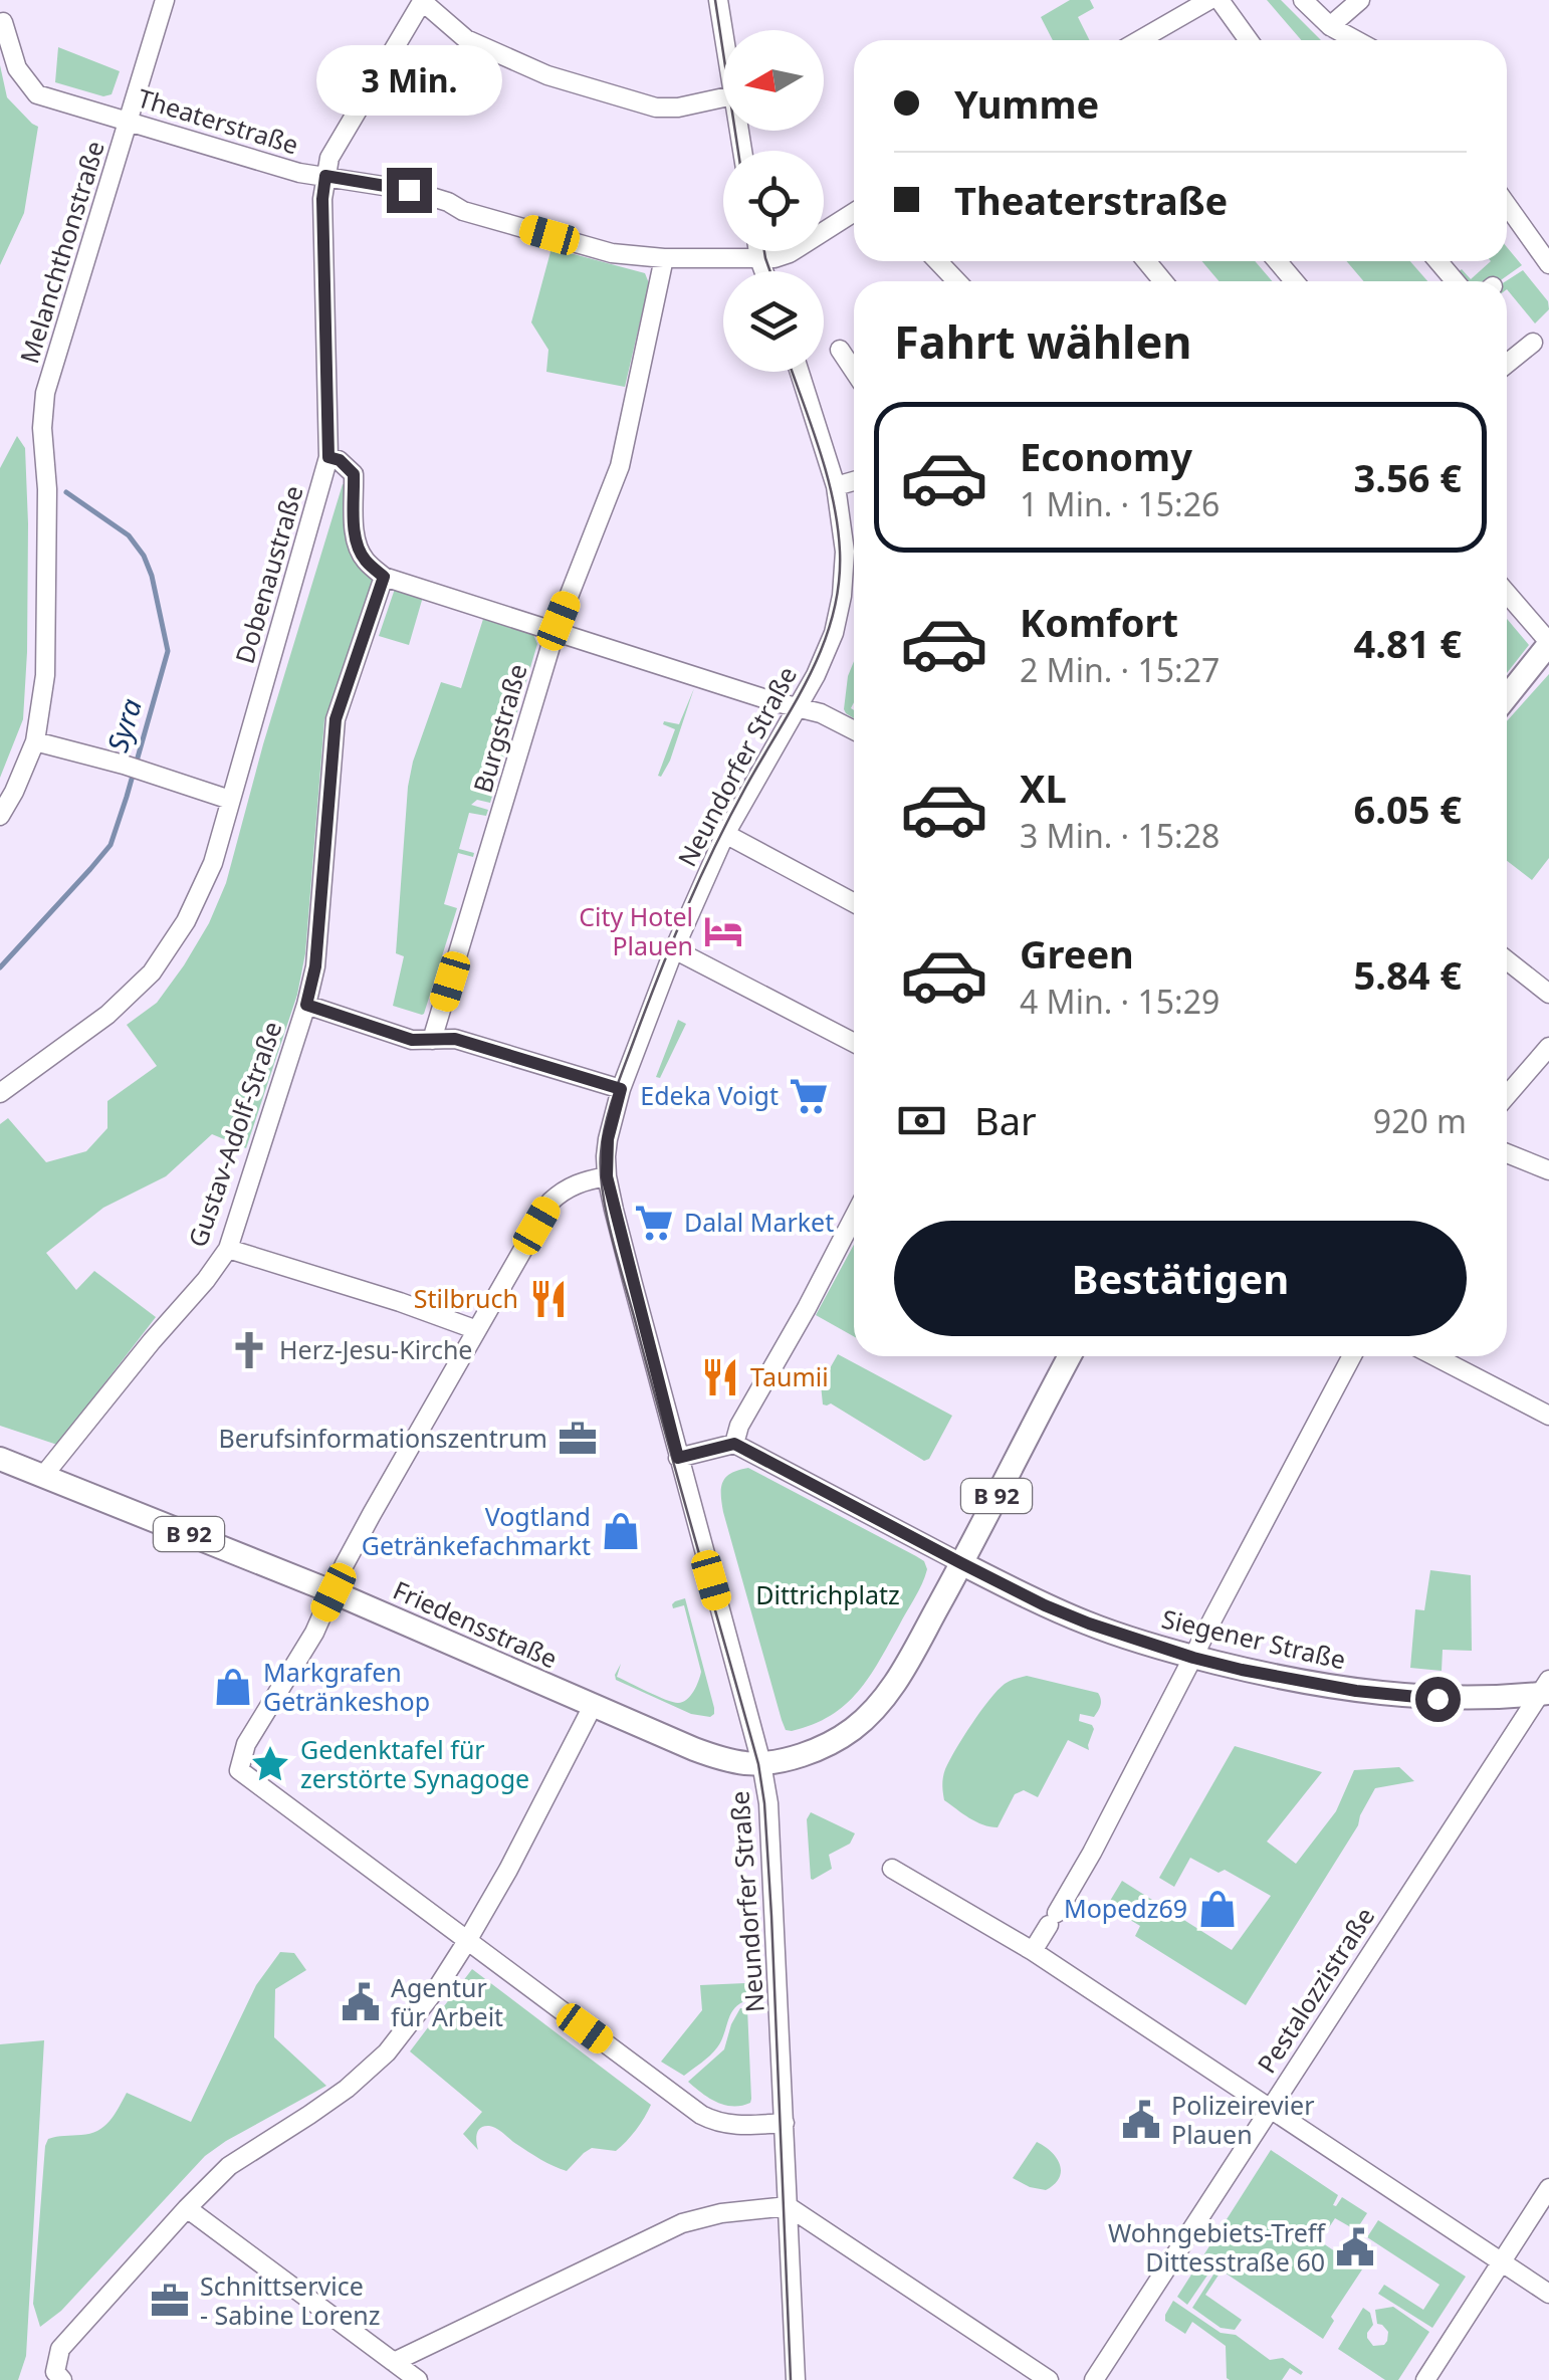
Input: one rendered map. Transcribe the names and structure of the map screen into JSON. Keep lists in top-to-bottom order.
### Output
{
  "streets": {
    "main road": ["B 92", "Friedensstraße", "Siegener Straße"],
    "street": [
      "Theaterstraße",
      "Melanchthonstraße",
      "Dobenaustraße",
      "Burgstraße",
      "Neundorfer Straße",
      "Gustav-Adolf-Straße",
      "Pestalozzistraße"
    ]
  },
  "crossings": [
    ["Theaterstraße", "Melanchthonstraße"],
    ["Theaterstraße", "Dobenaustraße"],
    ["Theaterstraße", "Burgstraße"],
    ["Neundorfer Straße", "B 92"],
    ["Neundorfer Straße", "Friedensstraße"],
    ["Gustav-Adolf-Straße", "Friedensstraße"],
    ["B 92", "Friedensstraße"],
    ["B 92", "Siegener Straße"],
    ["Siegener Straße", "Pestalozzistraße"]
  ],
  "water": ["Syra"],
  "parks": ["Dittrichplatz"],
  "places": {
    "hotel": ["City Hotel Plauen"],
    "supermarket": ["Edeka Voigt", "Dalal Market"],
    "restaurant": ["Stilbruch", "Taumii"],
    "church": ["Herz-Jesu-Kirche"],
    "office": ["Berufsinformationszentrum", "Schnittservice - Sabine Lorenz"],
    "shop": ["Vogtland Getränkefachmarkt", "Markgrafen Getränkeshop", "Mopedz69"],
    "place": ["Gedenktafel für zerstörte Synagoge"],
    "public building": ["Agentur für Arbeit", "Polizeirevier Plauen", "Wohngebiets-Treff Dittesstraße 60"]
  },
  "north": "left",
  "page": {
    "banner": ["Yumme", "Theaterstraße"],
    "bubble": "3 Min.",
    "heading": "Fahrt wählen",
    "list": [
      {
        "name": "Economy",
        "note": "1 Min. · 15:26",
        "value": "3.56 €"
      },
      {
        "name": "Komfort",
        "note": "2 Min. · 15:27",
        "value": "4.81 €"
      },
      {
        "name": "XL",
        "note": "3 Min. · 15:28",
        "value": "6.05 €"
      },
      {
        "name": "Green",
        "note": "4 Min. · 15:29",
        "value": "5.84 €"
      }
    ],
    "pay": ["Bar", "920 m"],
    "buttons": "Bestätigen"
  }
}
